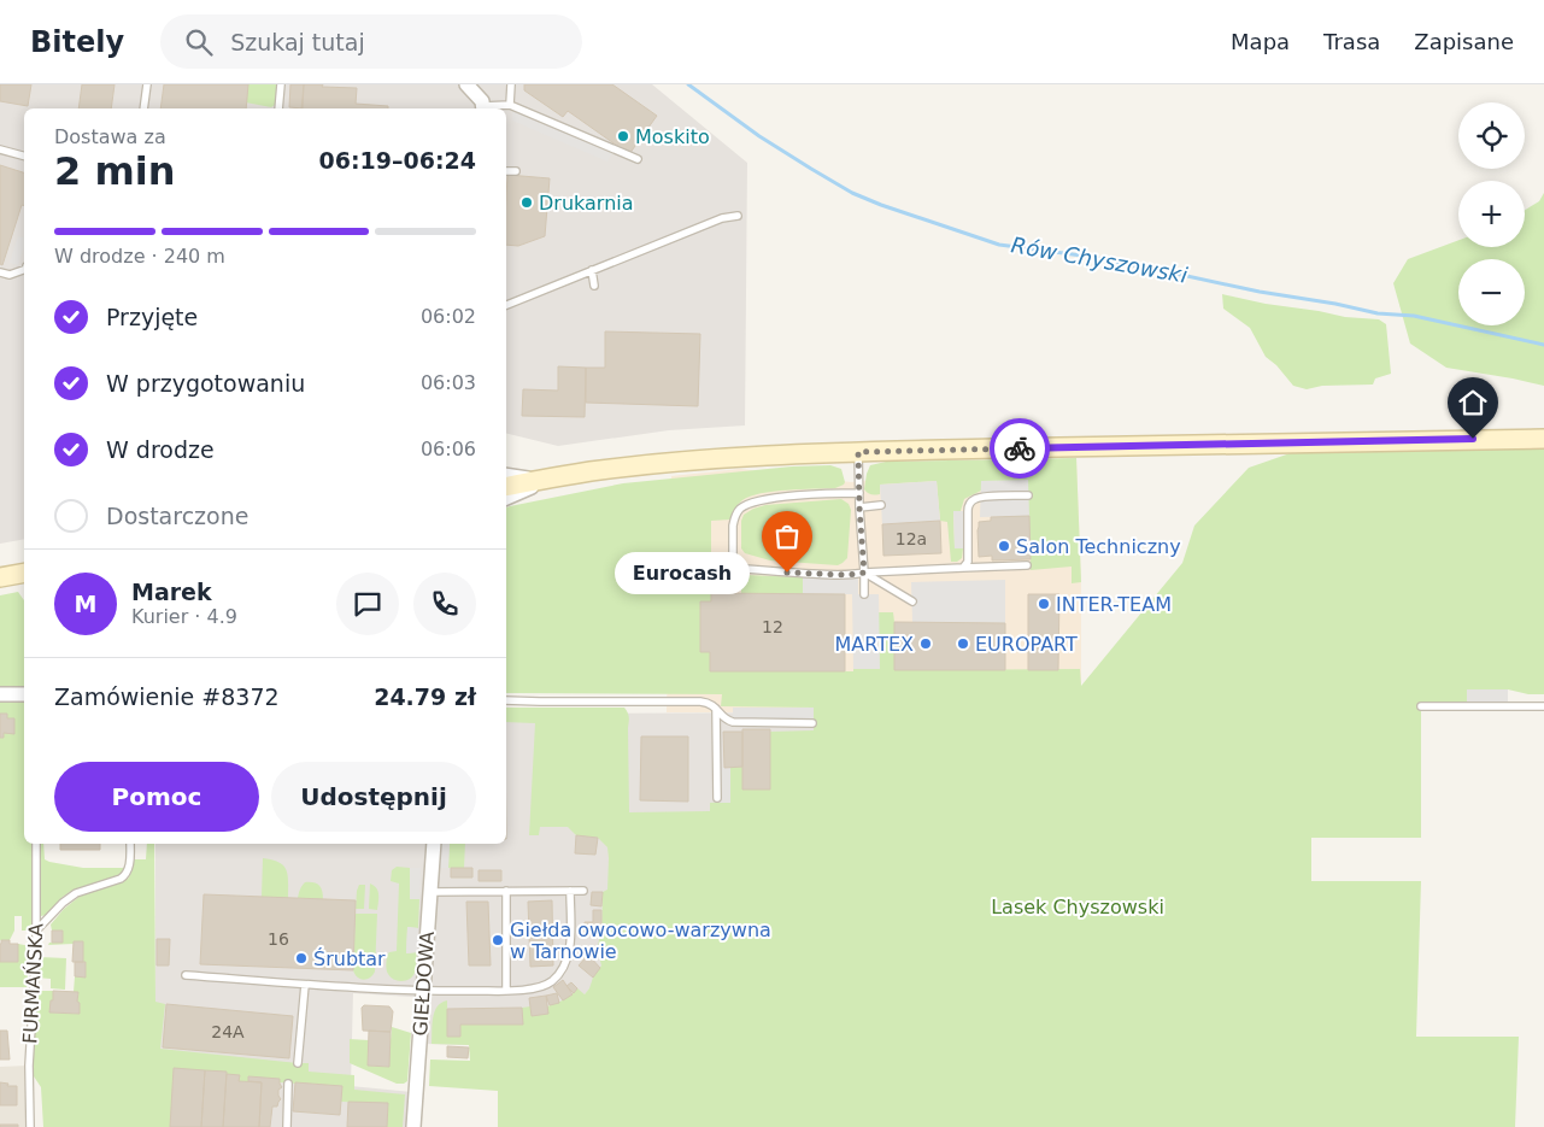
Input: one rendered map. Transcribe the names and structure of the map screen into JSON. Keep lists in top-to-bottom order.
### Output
{
  "streets": {
    "street": ["GIEŁDOWA"],
    "lane": ["FURMAŃSKA"]
  },
  "water": ["Rów Chyszowski"],
  "parks": ["Lasek Chyszowski"],
  "places": [
    "Moskito",
    "Drukarnia",
    "Salon Techniczny",
    "Eurocash",
    "INTER-TEAM",
    "MARTEX",
    "EUROPART",
    "Giełda owocowo-warzywna w Tarnowie",
    "Śrubtar"
  ],
  "house_numbers": [
    "12a",
    "12",
    "16",
    "24A"
  ],
  "page": {
    "header": "Bitely",
    "search": "Szukaj tutaj",
    "nav": ["Mapa", "Trasa", "Zapisane"],
    "map_buttons": ["+", "−"],
    "heading": ["2 min", "Dostawa za", "06:19–06:24"],
    "panel": [
      "Marek",
      "Kurier · 4.9",
      "Zamówienie #8372",
      "24.79 zł"
    ],
    "bar": "W drodze · 240 m",
    "list": [
      ["Przyjęte", "06:02"],
      ["W przygotowaniu", "06:03"],
      ["W drodze", "06:06"],
      "Dostarczone"
    ],
    "bubble": "Eurocash",
    "round": "M",
    "buttons": ["Pomoc", "Udostępnij"]
  }
}
